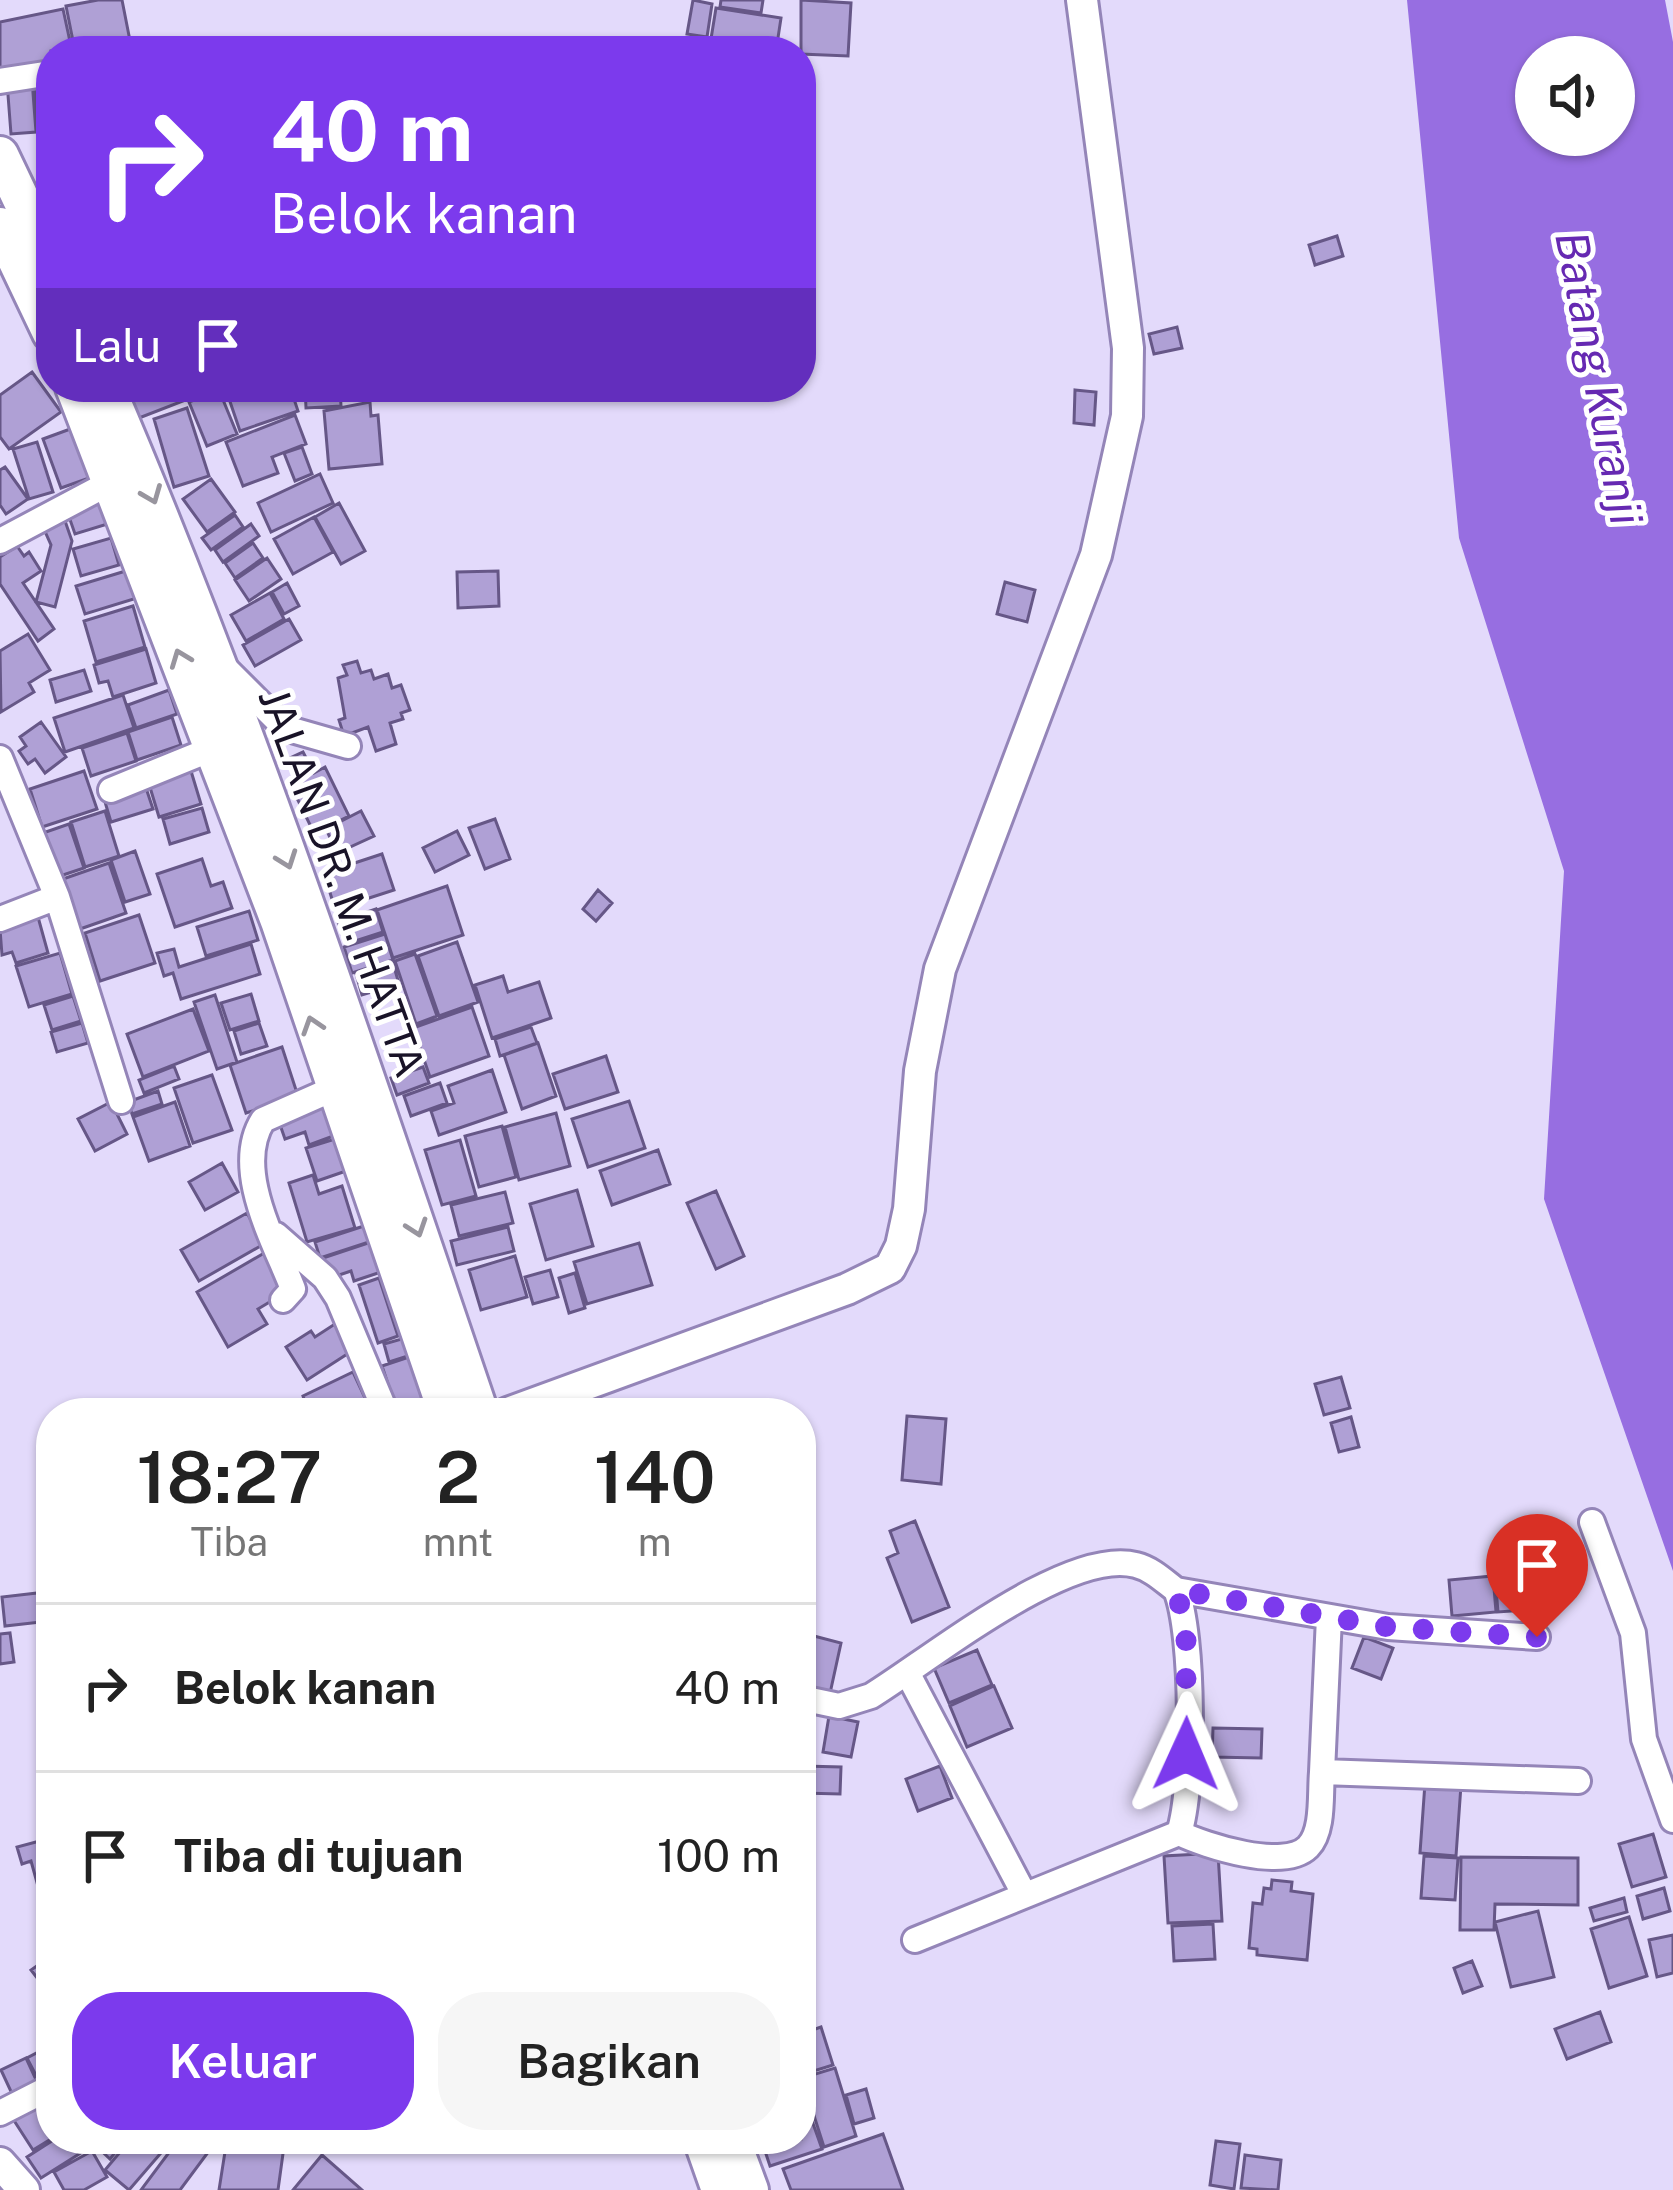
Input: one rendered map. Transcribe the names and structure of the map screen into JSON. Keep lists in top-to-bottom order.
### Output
{
  "streets": {
    "main road": ["JALAN DR. M. HATTA"]
  },
  "water": ["Batang Kuranji"],
  "page": {
    "turn": ["40 m", "Belok kanan"],
    "then": "Lalu",
    "eta": [
      "18:27",
      "Tiba",
      "2",
      "mnt",
      "140",
      "m"
    ],
    "list": [
      {
        "name": "Belok kanan",
        "value": "40 m"
      },
      {
        "name": "Tiba di tujuan",
        "value": "100 m"
      }
    ],
    "buttons": ["Keluar", "Bagikan"]
  }
}
